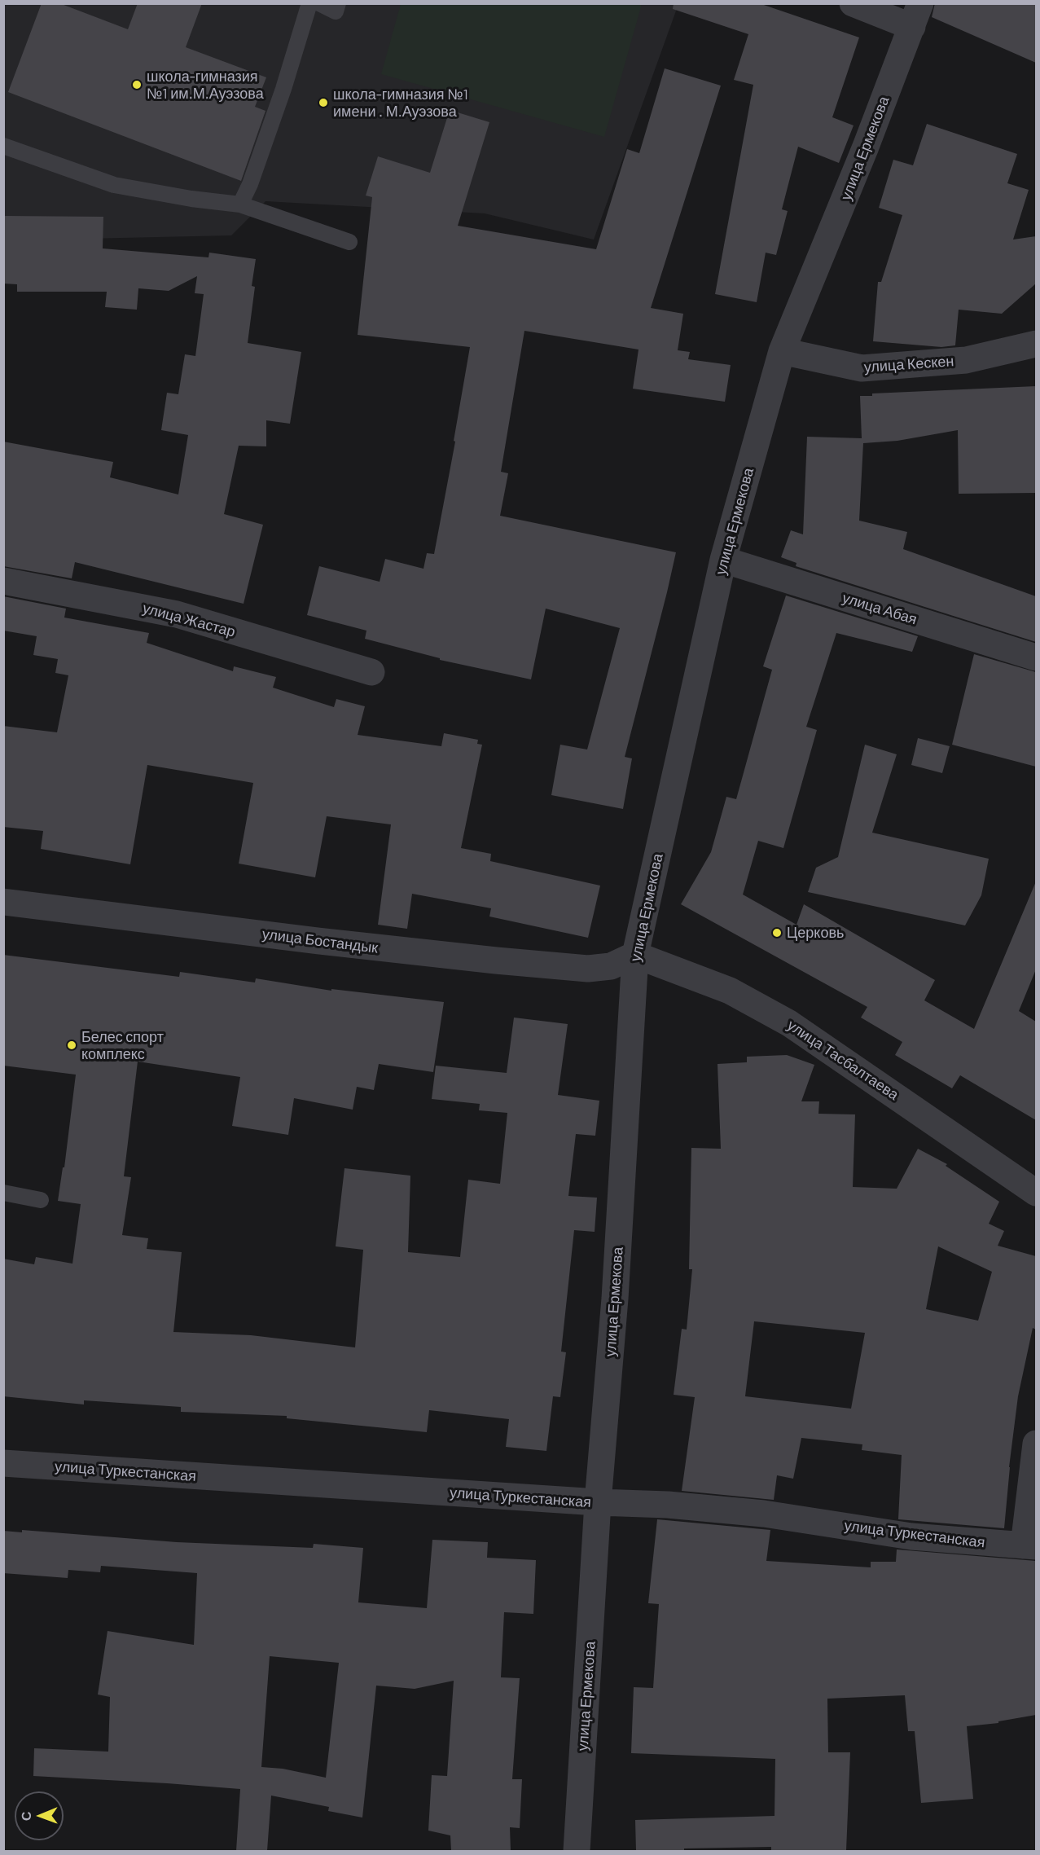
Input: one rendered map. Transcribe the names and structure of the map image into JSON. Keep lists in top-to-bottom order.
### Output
{
  "streets": {
    "street": [
      "улица Ермекова",
      "улица Кескен",
      "улица Абая",
      "улица Жастар",
      "улица Бостандык",
      "улица Тасбалтаева",
      "улица Туркестанская"
    ]
  },
  "crossings": [
    ["улица Ермекова", "улица Кескен"],
    ["улица Ермекова", "улица Абая"],
    ["улица Ермекова", "улица Бостандык"],
    ["улица Ермекова", "улица Тасбалтаева"],
    ["улица Ермекова", "улица Туркестанская"],
    ["улица Бостандык", "улица Тасбалтаева"]
  ],
  "places": [
    "школа-гимназия №1 им.М.Ауэзова",
    "школа-гимназия №1 имени . М.Ауэзова",
    "Церковь",
    "Белес спорт комплекс"
  ],
  "north": "left"
}
